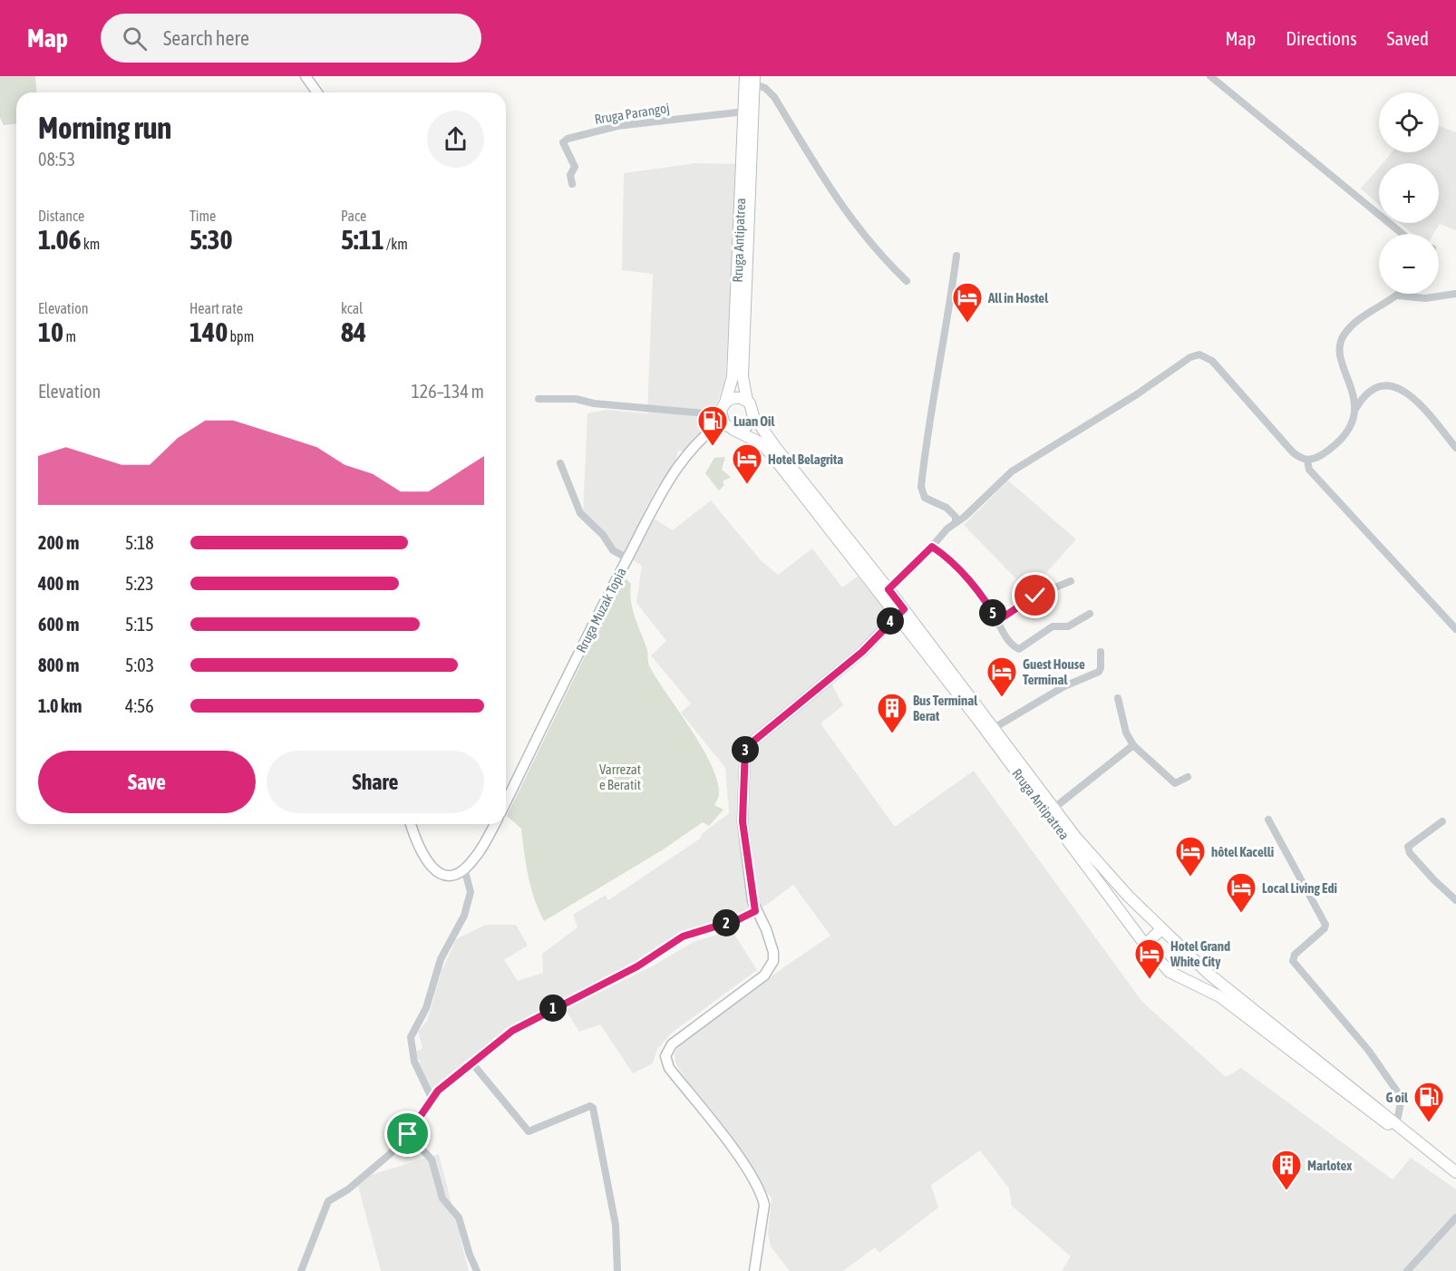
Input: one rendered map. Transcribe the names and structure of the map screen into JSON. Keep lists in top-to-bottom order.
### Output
{
  "streets": {
    "main road": ["Rruga Antipatrea"],
    "street": ["Rruga Parangoj", "Rruga Muzak Topia"]
  },
  "crossings": [
    ["Rruga Parangoj", "Rruga Antipatrea"],
    ["Rruga Antipatrea", "Rruga Muzak Topia"]
  ],
  "parks": ["Varrezat e Beratit"],
  "places": {
    "hotel": [
      "All in Hostel",
      "Hotel Belagrita",
      "Guest House Terminal",
      "hôtel Kacelli",
      "Local Living Edi",
      "Hotel Grand White City"
    ],
    "fuel station": ["Luan Oil", "G oil"],
    "building": ["Bus Terminal Berat", "Marlotex"]
  },
  "page": {
    "header": "Map",
    "search": "Search here",
    "nav": ["Map", "Directions", "Saved"],
    "map_buttons": ["+", "−"],
    "heading": ["Morning run", "08:53"],
    "stats": [
      ["Distance", "1.06 km"],
      ["Time", "5:30"],
      ["Pace", "5:11 /km"],
      ["Elevation", "10 m"],
      ["Heart rate", "140 bpm"],
      ["kcal", "84"]
    ],
    "chart": ["Elevation", "126–134 m"],
    "list": [
      {
        "name": "200 m",
        "note": "5:18"
      },
      {
        "name": "400 m",
        "note": "5:23"
      },
      {
        "name": "600 m",
        "note": "5:15"
      },
      {
        "name": "800 m",
        "note": "5:03"
      },
      {
        "name": "1.0 km",
        "note": "4:56"
      }
    ],
    "pins": [
      "5",
      "4",
      "3",
      "2",
      "1"
    ],
    "buttons": ["Save", "Share"]
  }
}
